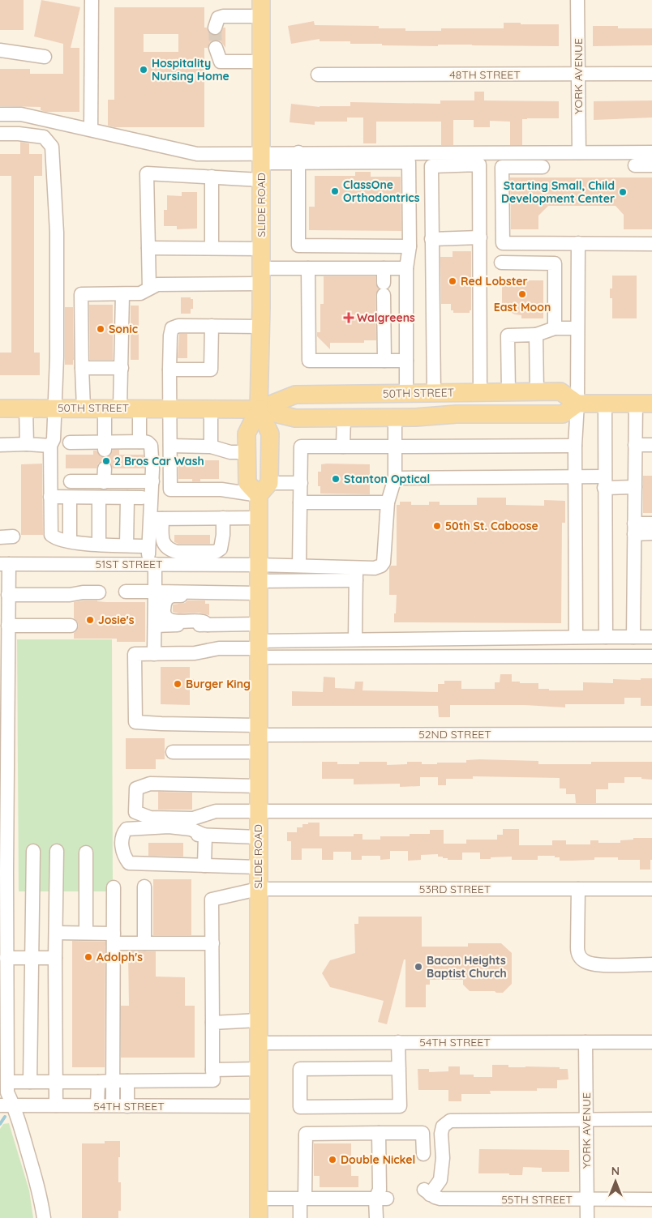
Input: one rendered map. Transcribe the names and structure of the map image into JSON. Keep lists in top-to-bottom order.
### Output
{
  "streets": {
    "main road": ["SLIDE ROAD", "50TH STREET"],
    "street": [
      "48TH STREET",
      "YORK AVENUE",
      "51ST STREET",
      "52ND STREET",
      "53RD STREET",
      "54TH STREET",
      "55TH STREET"
    ]
  },
  "crossings": [
    ["48TH STREET", "YORK AVENUE"],
    ["YORK AVENUE", "54TH STREET"],
    ["YORK AVENUE", "55TH STREET"],
    ["SLIDE ROAD", "50TH STREET"],
    ["SLIDE ROAD", "51ST STREET"],
    ["SLIDE ROAD", "52ND STREET"],
    ["SLIDE ROAD", "53RD STREET"],
    ["SLIDE ROAD", "54TH STREET"]
  ],
  "places": {
    "other": [
      "Hospitality Nursing Home",
      "ClassOne Orthodontrics",
      "Starting Small, Child Development Center",
      "Red Lobster",
      "East Moon",
      "Sonic",
      "2 Bros Car Wash",
      "Stanton Optical",
      "50th St. Caboose",
      "Josie's",
      "Burger King",
      "Adolph's",
      "Bacon Heights Baptist Church",
      "Double Nickel"
    ],
    "health": ["Walgreens"]
  },
  "north": "top"
}
